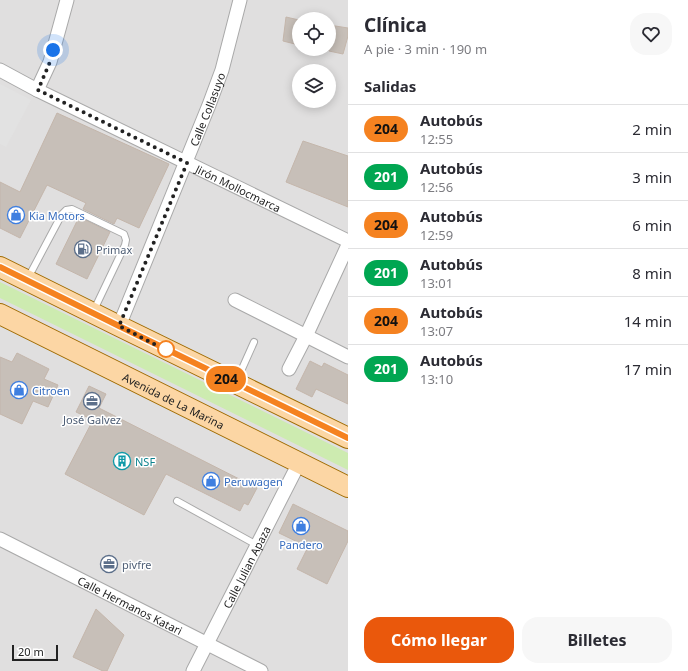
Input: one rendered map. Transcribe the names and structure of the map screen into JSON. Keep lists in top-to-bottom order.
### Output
{
  "streets": {
    "main road": ["Avenida de La Marina"],
    "street": [
      "Calle Collasuyo",
      "Jirón Mollocmarca",
      "Calle Julian Apaza",
      "Calle Hermanos Katari"
    ]
  },
  "crossings": [
    ["Calle Collasuyo", "Jirón Mollocmarca"],
    ["Avenida de La Marina", "Calle Julian Apaza"],
    ["Calle Julian Apaza", "Calle Hermanos Katari"]
  ],
  "places": {
    "shop": [
      "Kia Motors",
      "Citroen",
      "Peruwagen",
      "Pandero"
    ],
    "fuel station": ["Primax"],
    "office": ["José Galvez", "pivfre"],
    "building": ["NSF"]
  },
  "lines": ["bus line 204"],
  "scale_bar": "20 m",
  "page": {
    "on_map": "204",
    "heading": [
      ["Clínica", "A pie · 3 min · 190 m"],
      "Salidas"
    ],
    "list": [
      {
        "mark": "204",
        "name": "Autobús",
        "note": "12:55",
        "value": "2 min"
      },
      {
        "mark": "201",
        "name": "Autobús",
        "note": "12:56",
        "value": "3 min"
      },
      {
        "mark": "204",
        "name": "Autobús",
        "note": "12:59",
        "value": "6 min"
      },
      {
        "mark": "201",
        "name": "Autobús",
        "note": "13:01",
        "value": "8 min"
      },
      {
        "mark": "204",
        "name": "Autobús",
        "note": "13:07",
        "value": "14 min"
      },
      {
        "mark": "201",
        "name": "Autobús",
        "note": "13:10",
        "value": "17 min"
      }
    ],
    "buttons": ["Cómo llegar", "Billetes"],
    "scale": "20 m"
  }
}
